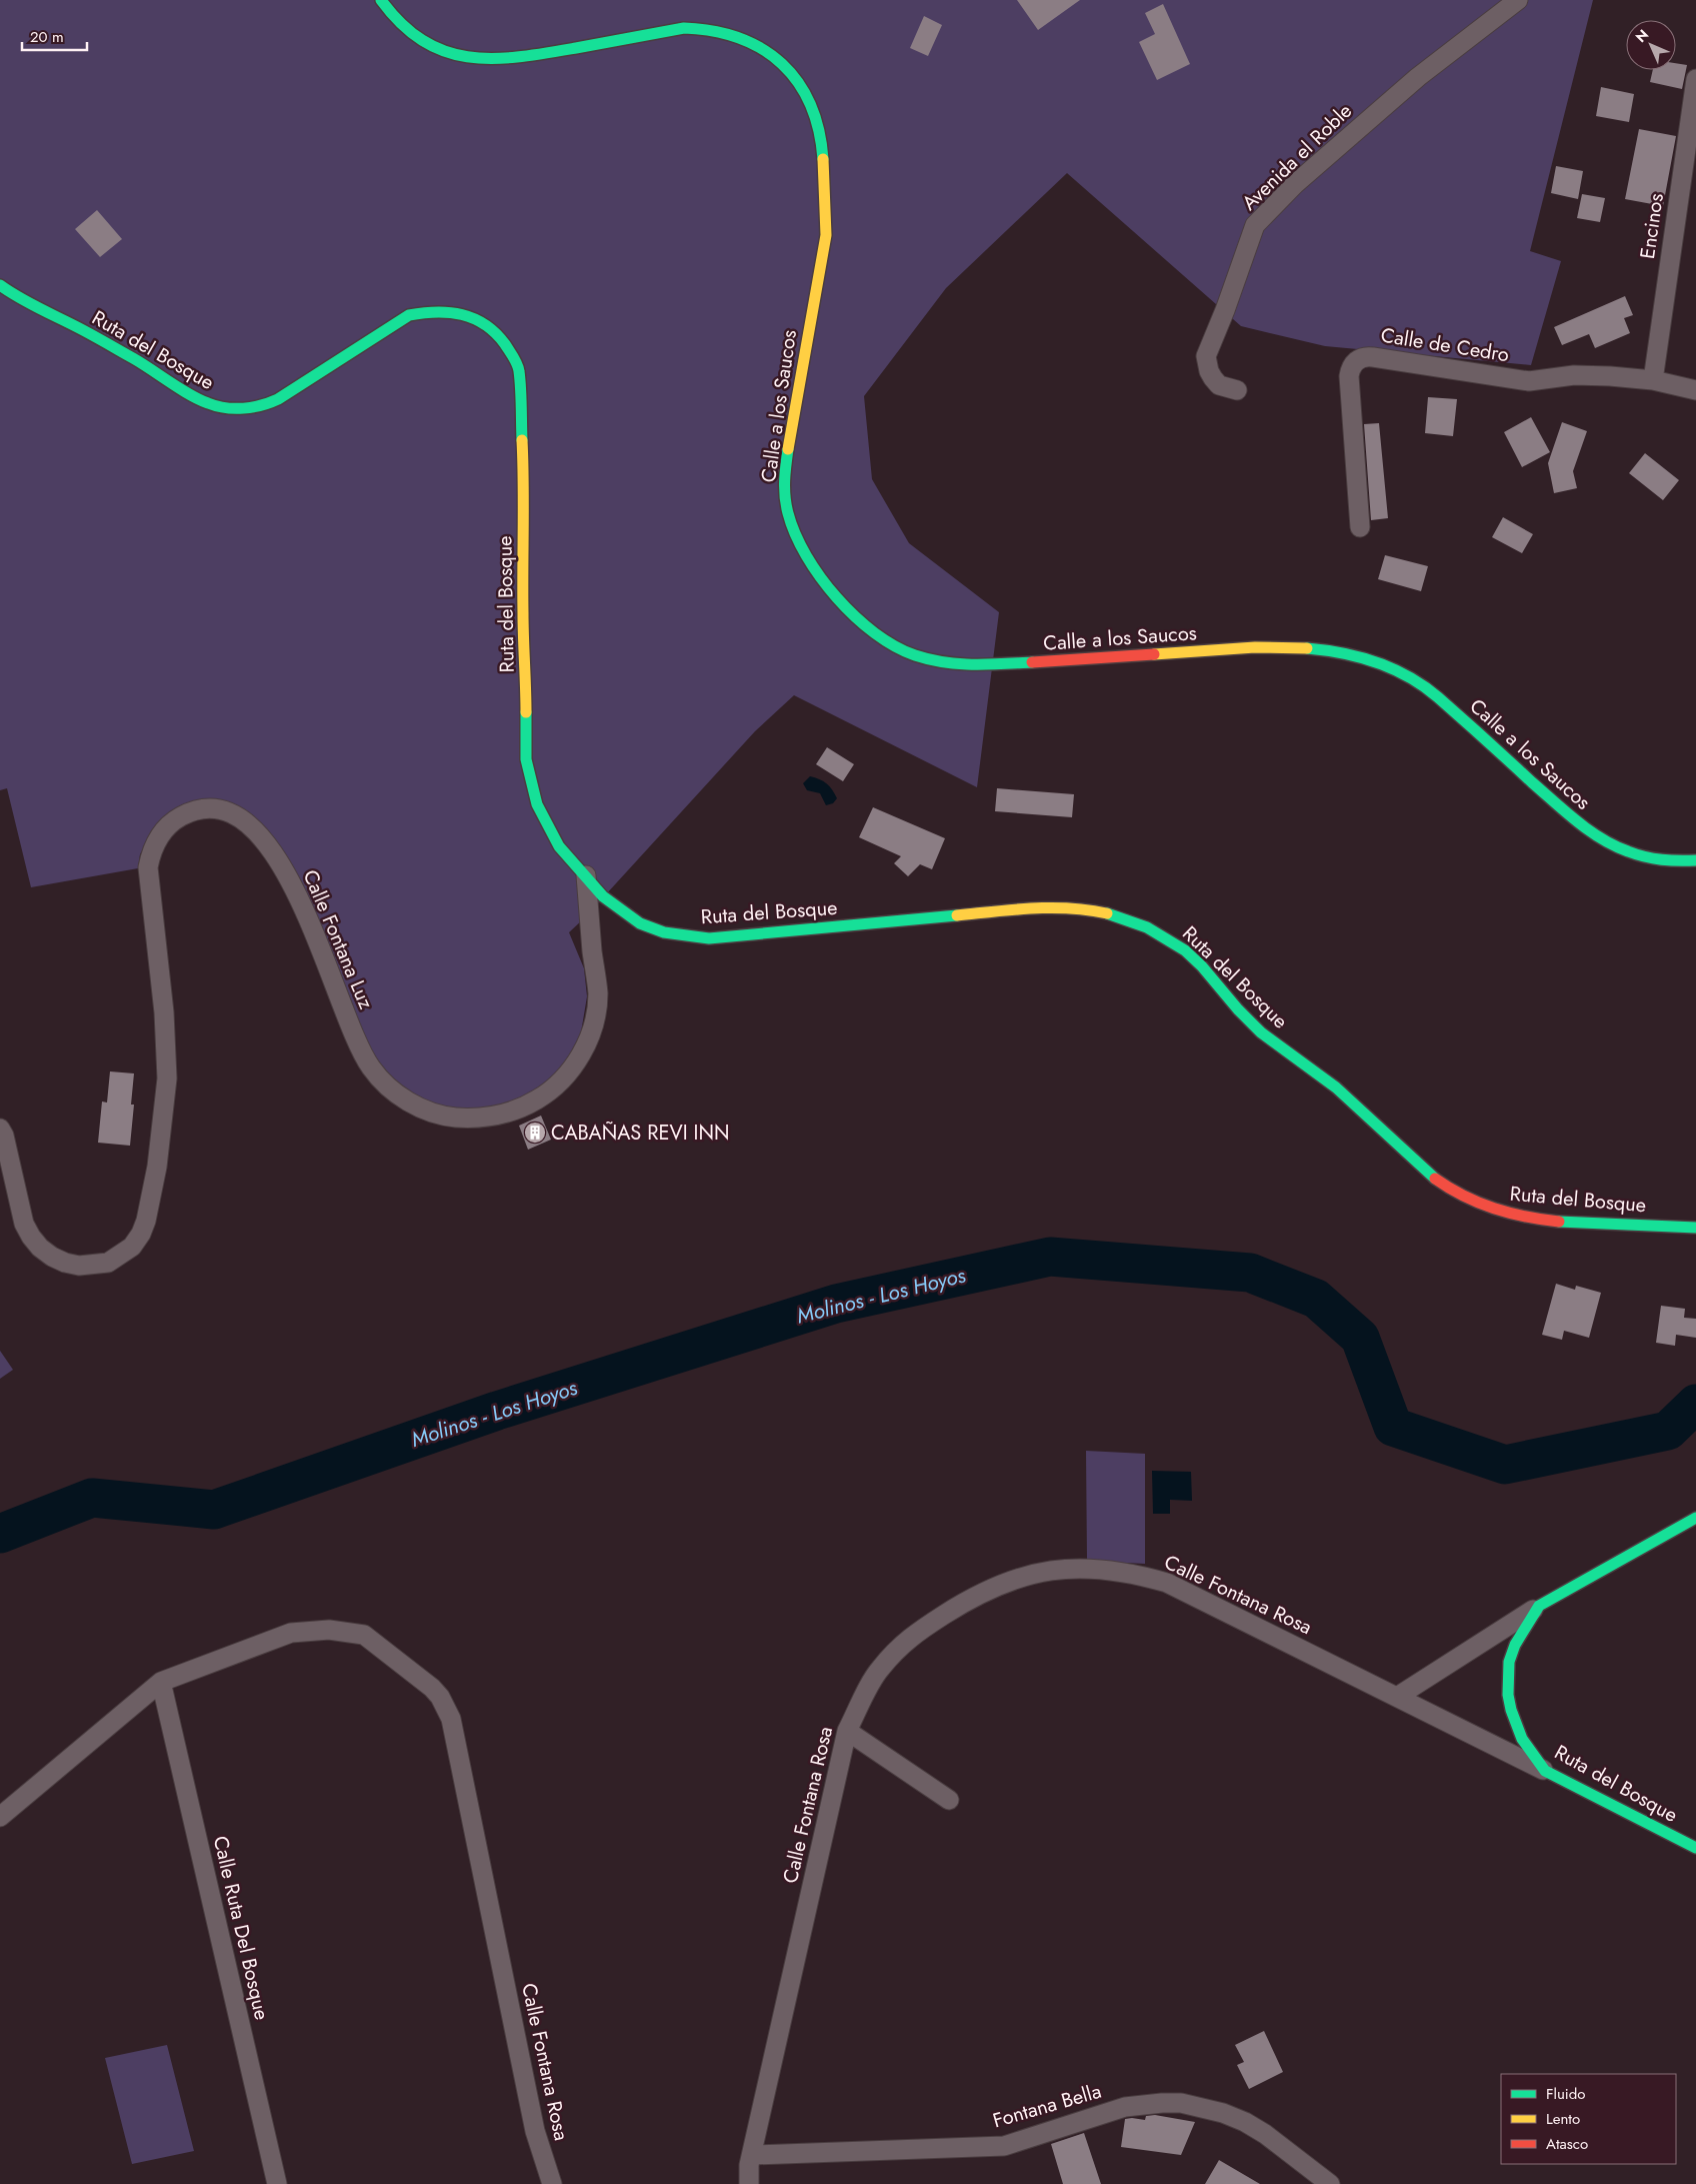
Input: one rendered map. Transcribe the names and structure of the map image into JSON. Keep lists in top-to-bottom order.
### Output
{
  "streets": {
    "street": [
      "Avenida el Roble",
      "Encinos",
      "Calle de Cedro",
      "Ruta del Bosque",
      "Calle a los Saucos",
      "Calle Fontana Luz",
      "Calle Fontana Rosa",
      "Calle Ruta Del Bosque",
      "Fontana Bella"
    ]
  },
  "crossings": [
    ["Encinos", "Calle de Cedro"],
    ["Ruta del Bosque", "Calle Fontana Luz"],
    ["Ruta del Bosque", "Calle Fontana Rosa"],
    ["Calle Fontana Rosa", "Calle Ruta Del Bosque"],
    ["Calle Fontana Rosa", "Fontana Bella"]
  ],
  "water": ["Molinos - Los Hoyos"],
  "places": {
    "building": ["CABAÑAS REVI INN"]
  },
  "legend": ["Fluido", "Lento", "Atasco"],
  "scale_bar": "20 m",
  "north": "top left"
}
